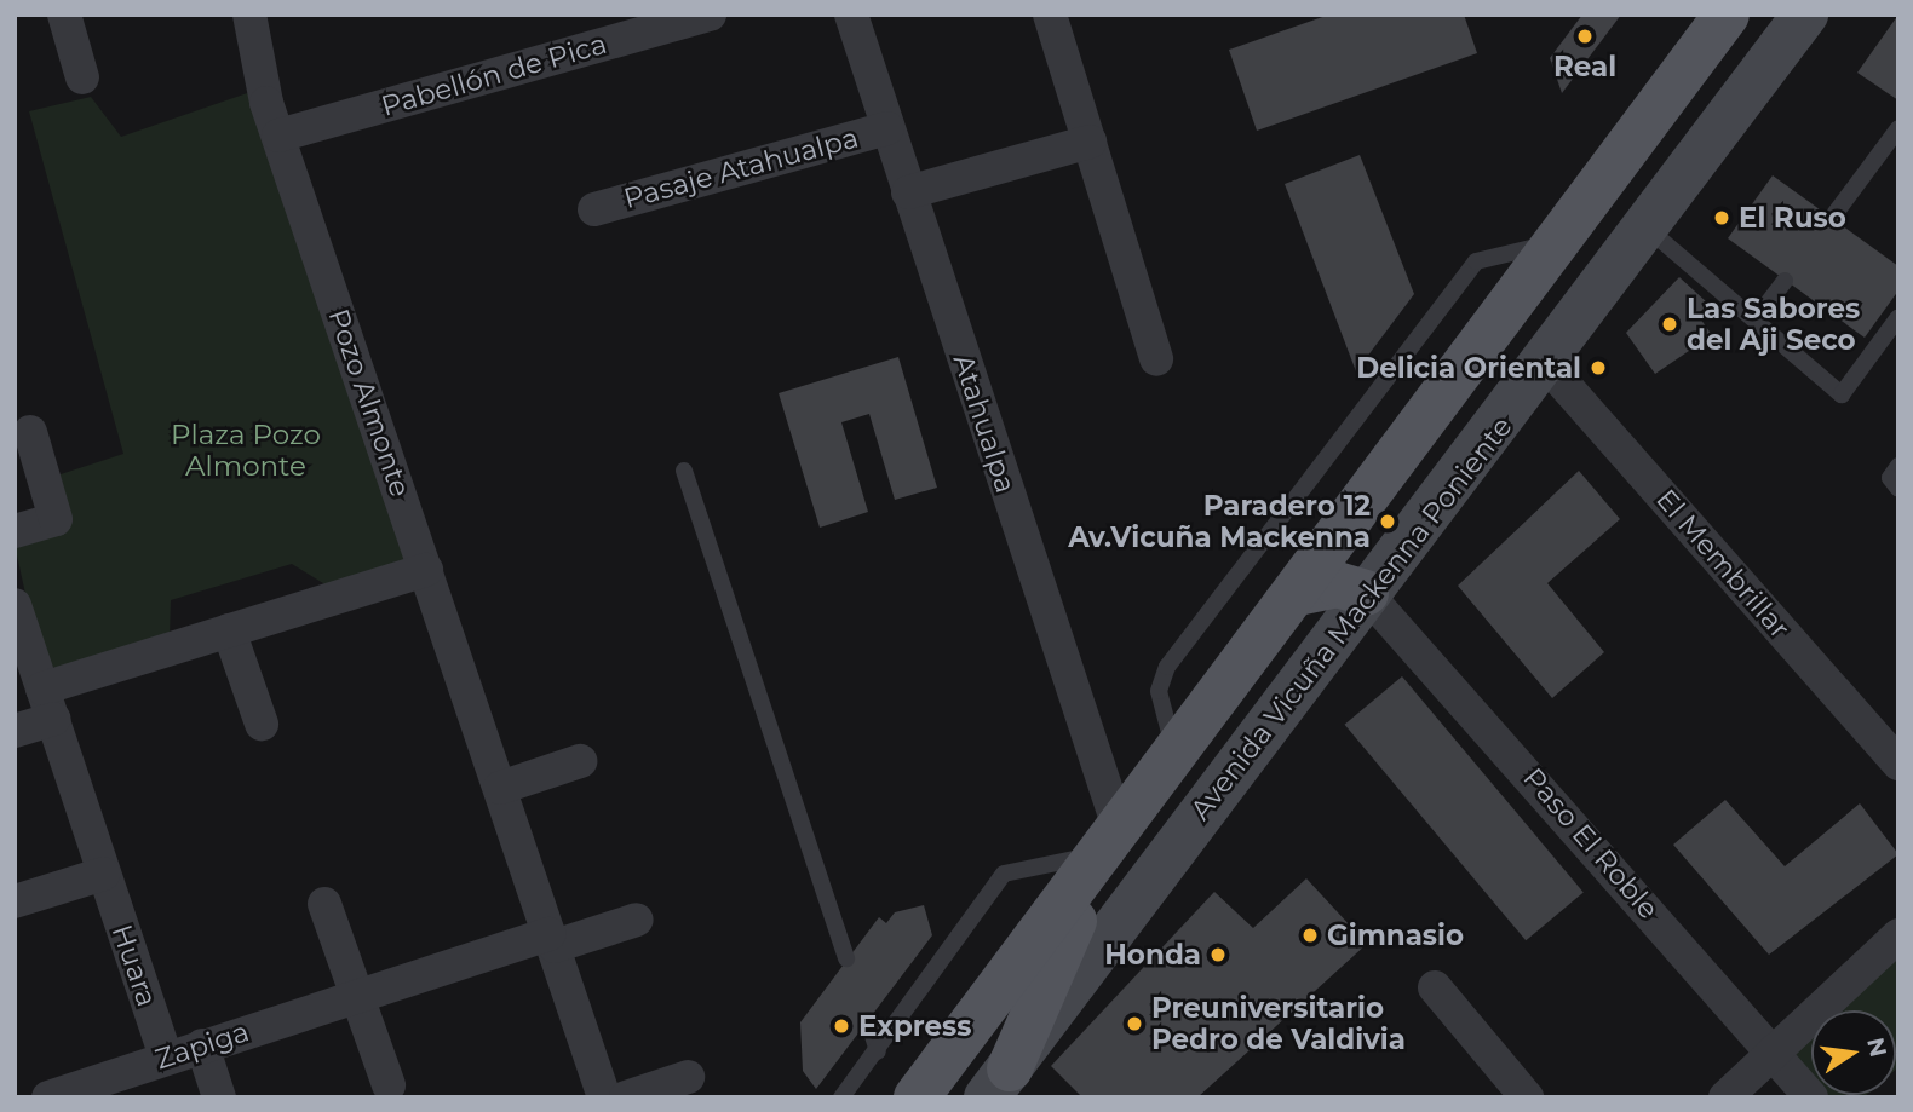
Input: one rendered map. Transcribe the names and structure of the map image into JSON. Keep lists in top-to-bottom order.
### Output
{
  "streets": {
    "main road": ["Avenida Vicuña Mackenna Poniente"],
    "street": [
      "Pabellón de Pica",
      "Pasaje Atahualpa",
      "Pozo Almonte",
      "Atahualpa",
      "El Membrillar",
      "Paso El Roble",
      "Huara",
      "Zapiga"
    ]
  },
  "crossings": [
    ["Pabellón de Pica", "Pozo Almonte"],
    ["Pasaje Atahualpa", "Atahualpa"],
    ["Pozo Almonte", "Zapiga"],
    ["Atahualpa", "Avenida Vicuña Mackenna Poniente"],
    ["El Membrillar", "Avenida Vicuña Mackenna Poniente"],
    ["Avenida Vicuña Mackenna Poniente", "Paso El Roble"],
    ["Huara", "Zapiga"]
  ],
  "parks": ["Plaza Pozo Almonte"],
  "places": [
    "Real",
    "El Ruso",
    "Las Sabores del Aji Seco",
    "Delicia Oriental",
    "Paradero 12 Av.Vicuña Mackenna",
    "Gimnasio",
    "Honda",
    "Preuniversitario Pedro de Valdivia",
    "Express"
  ],
  "north": "right"
}
